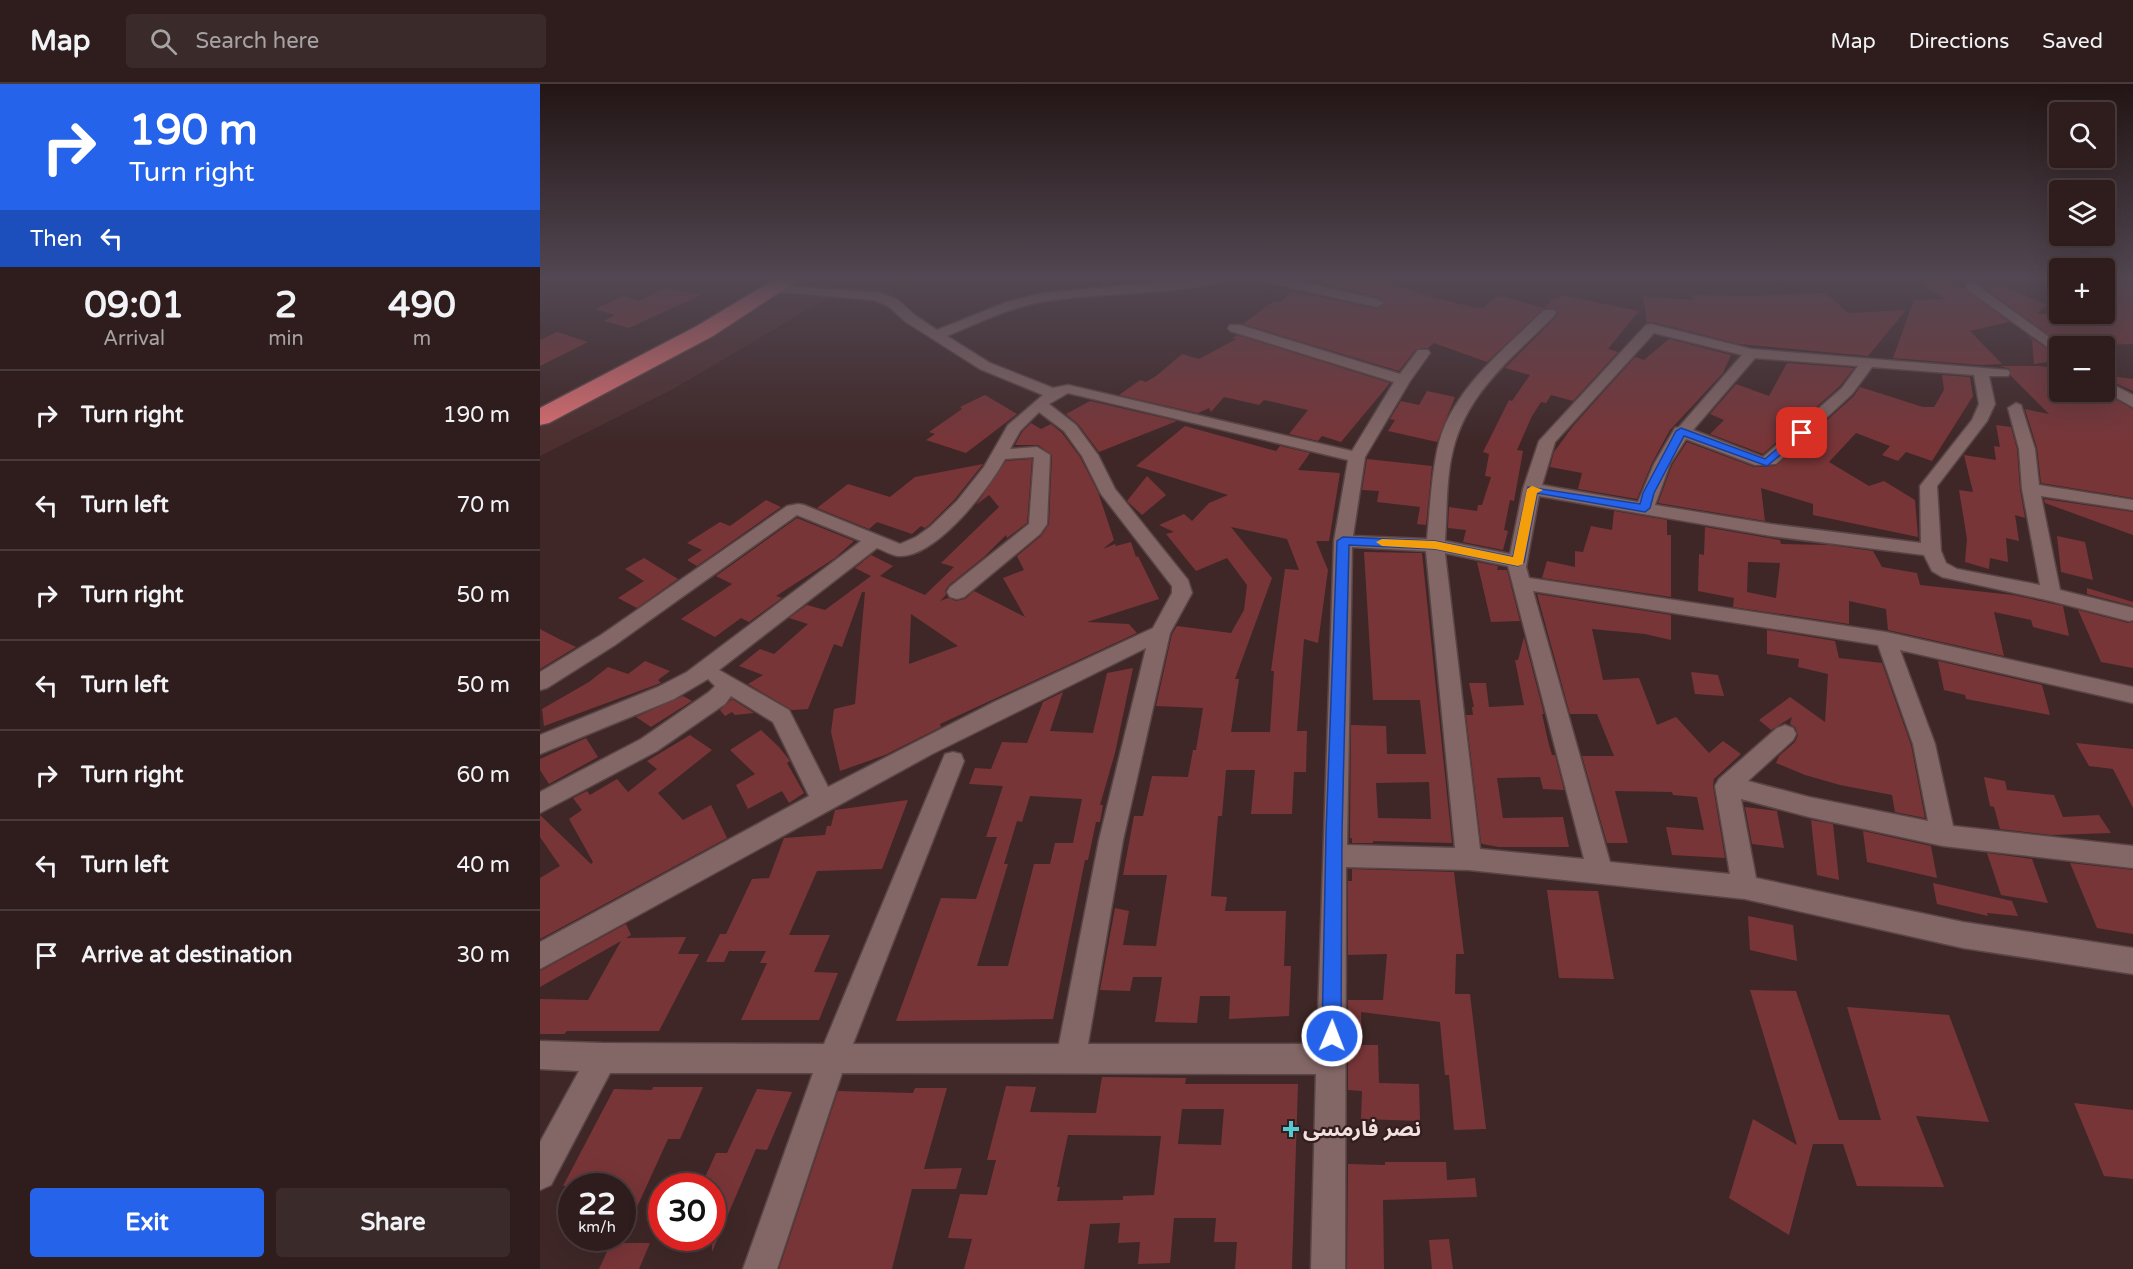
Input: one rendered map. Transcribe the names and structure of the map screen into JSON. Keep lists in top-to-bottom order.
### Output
{
  "places": {
    "health": ["نصر فارمسی"]
  },
  "page": {
    "header": "Map",
    "search": "Search here",
    "nav": ["Map", "Directions", "Saved"],
    "turn": ["190 m", "Turn right"],
    "map_buttons": ["+", "−"],
    "then": "Then",
    "eta": [
      "09:01",
      "Arrival",
      "2",
      "min",
      "490",
      "m"
    ],
    "list": [
      {
        "name": "Turn right",
        "value": "190 m"
      },
      {
        "name": "Turn left",
        "value": "70 m"
      },
      {
        "name": "Turn right",
        "value": "50 m"
      },
      {
        "name": "Turn left",
        "value": "50 m"
      },
      {
        "name": "Turn right",
        "value": "60 m"
      },
      {
        "name": "Turn left",
        "value": "40 m"
      },
      {
        "name": "Arrive at destination",
        "value": "30 m"
      }
    ],
    "speed": "22 km/h",
    "limit": "30",
    "buttons": ["Exit", "Share"]
  }
}
